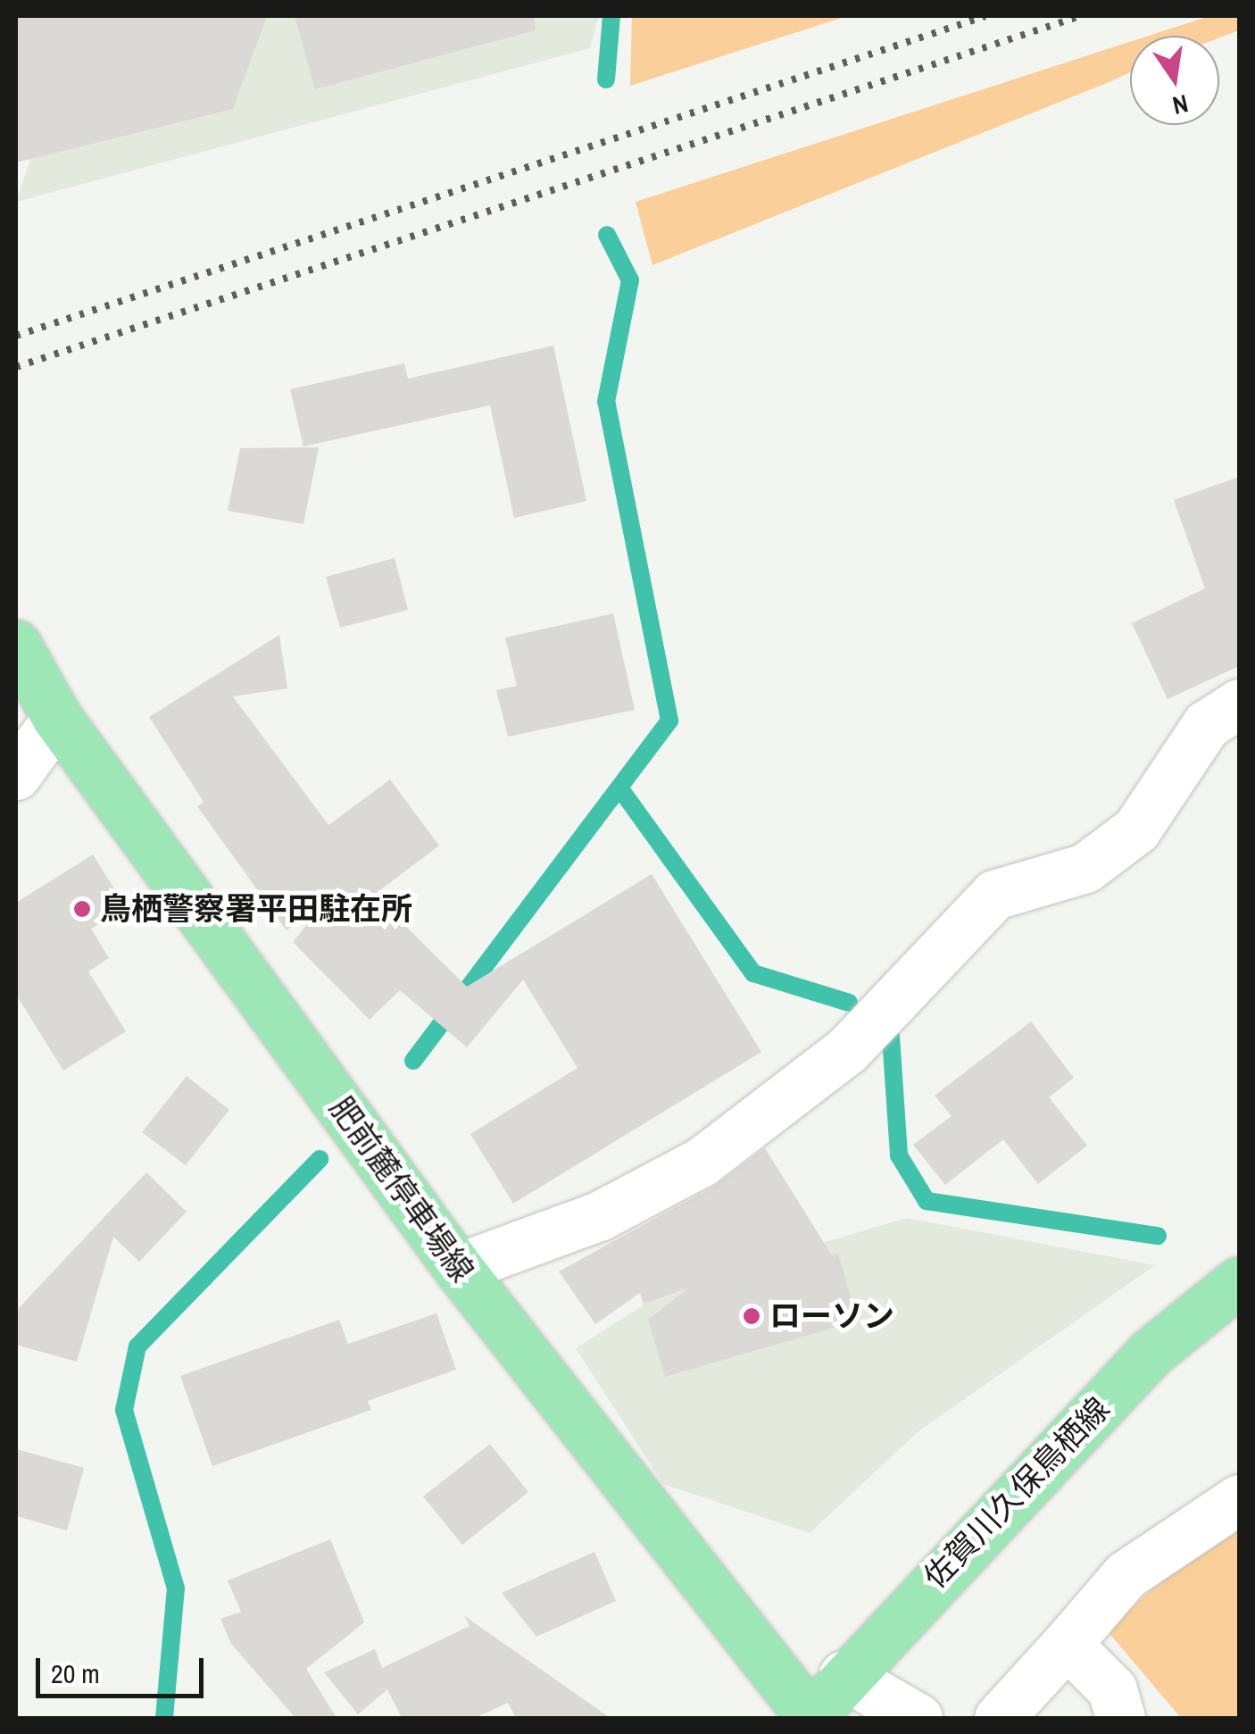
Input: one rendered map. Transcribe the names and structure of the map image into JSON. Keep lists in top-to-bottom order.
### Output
{
  "streets": {
    "main road": ["肥前麓停車場線", "佐賀川久保鳥栖線"]
  },
  "crossings": [
    ["肥前麓停車場線", "佐賀川久保鳥栖線"]
  ],
  "places": ["鳥栖警察署平田駐在所", "ローソン"],
  "scale_bar": "20 m",
  "north": "bottom"
}
